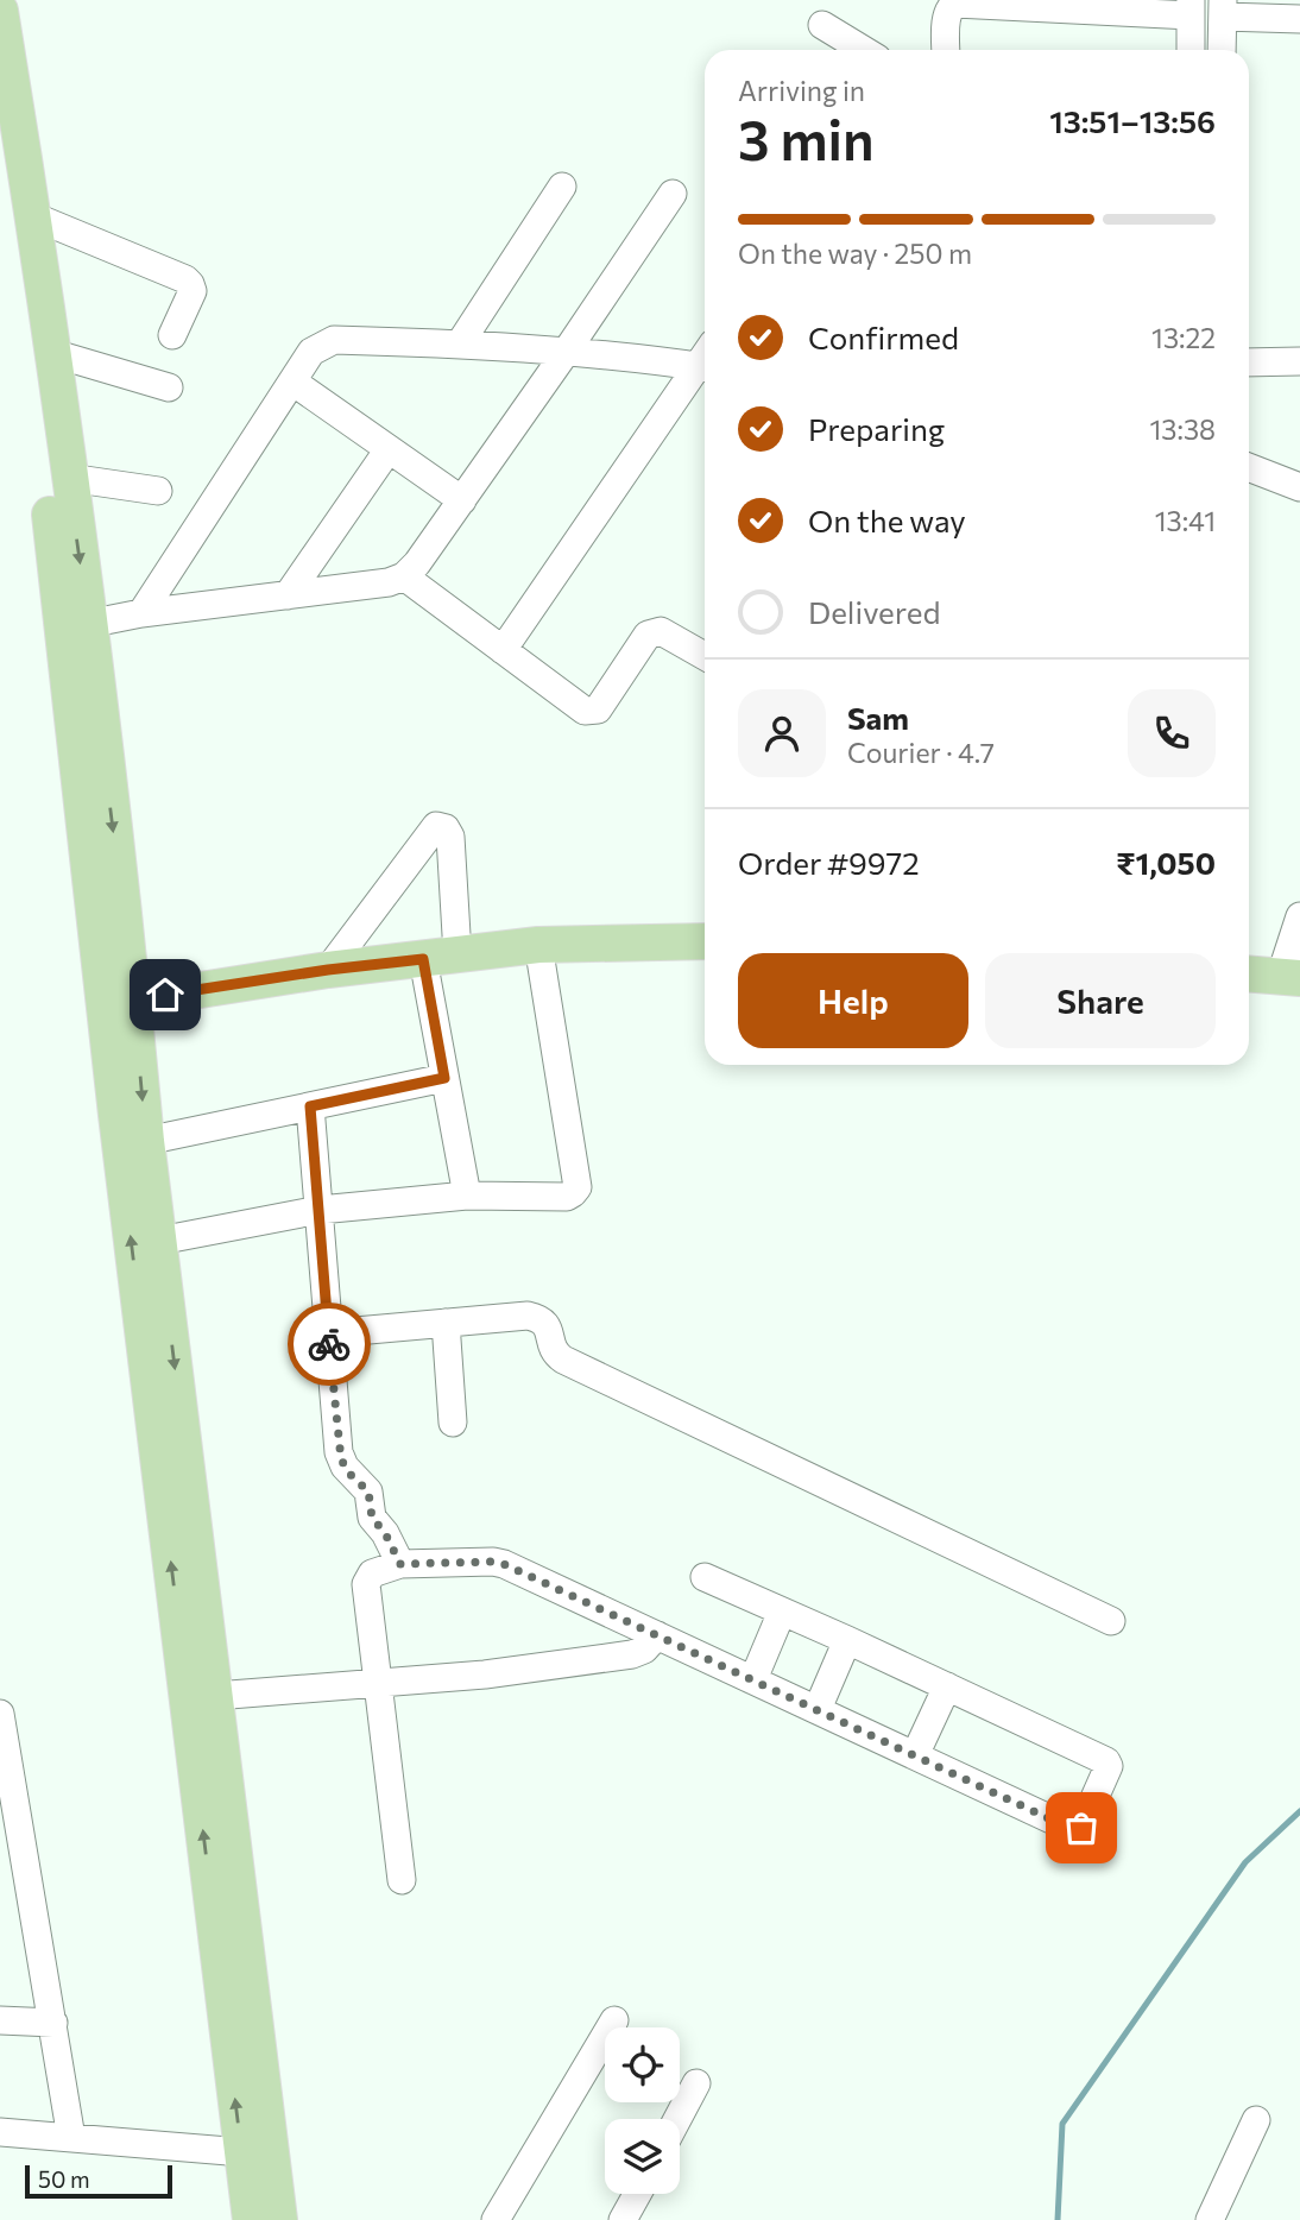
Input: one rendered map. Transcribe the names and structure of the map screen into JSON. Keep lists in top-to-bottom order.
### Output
{
  "scale_bar": "50 m",
  "page": {
    "heading": ["3 min", "Arriving in", "13:51–13:56"],
    "panel": [
      "Sam",
      "Courier · 4.7",
      "Order #9972",
      "₹1,050"
    ],
    "bar": "On the way · 250 m",
    "list": [
      ["Confirmed", "13:22"],
      ["Preparing", "13:38"],
      ["On the way", "13:41"],
      "Delivered"
    ],
    "buttons": ["Help", "Share"],
    "scale": "50 m"
  }
}
